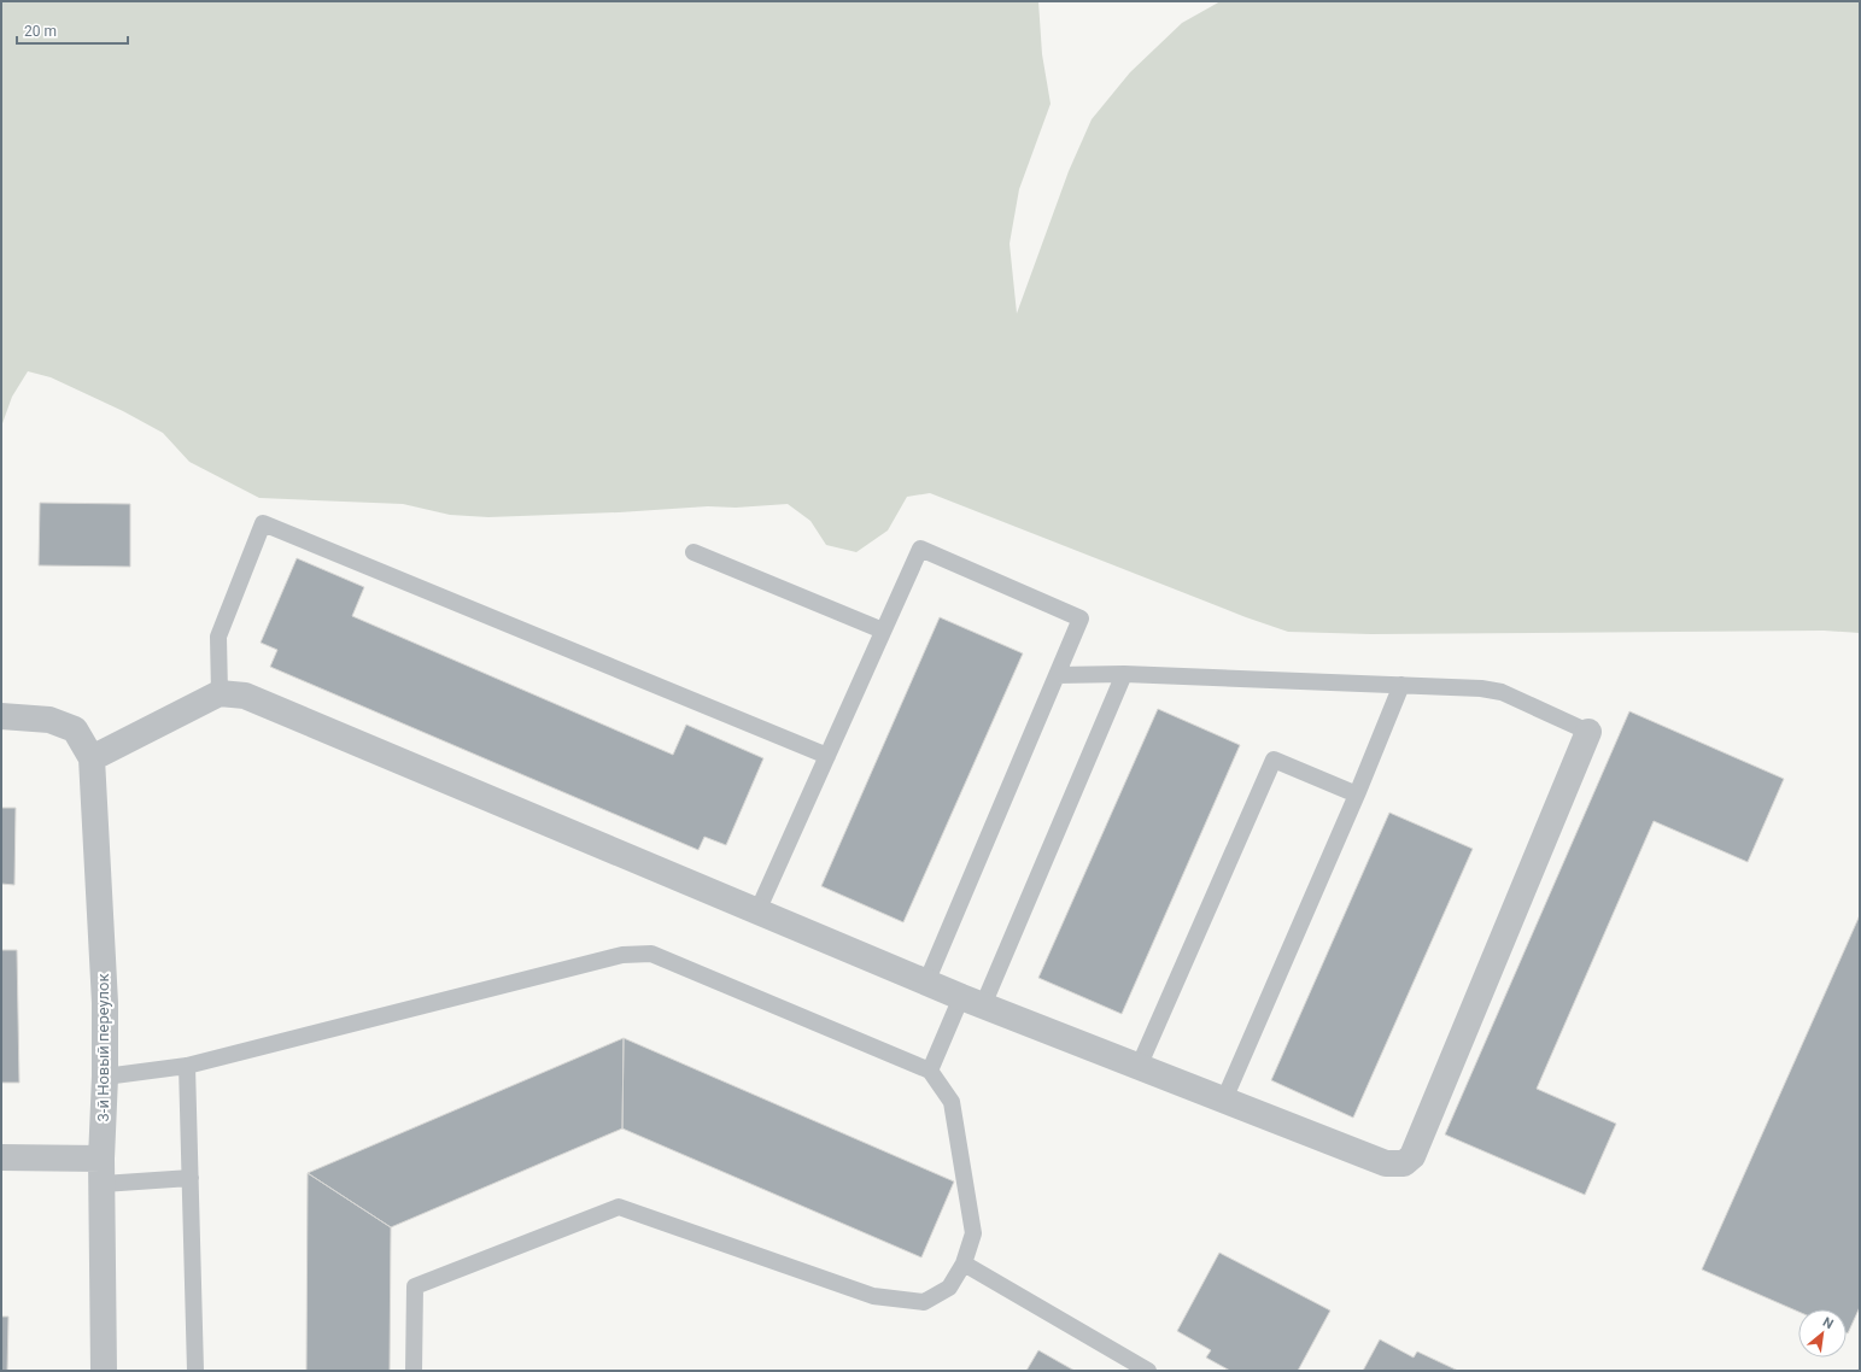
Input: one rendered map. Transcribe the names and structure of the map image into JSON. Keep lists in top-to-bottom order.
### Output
{
  "streets": {
    "street": ["3-й Новый переулок"]
  },
  "scale_bar": "20 m",
  "north": "top right"
}
